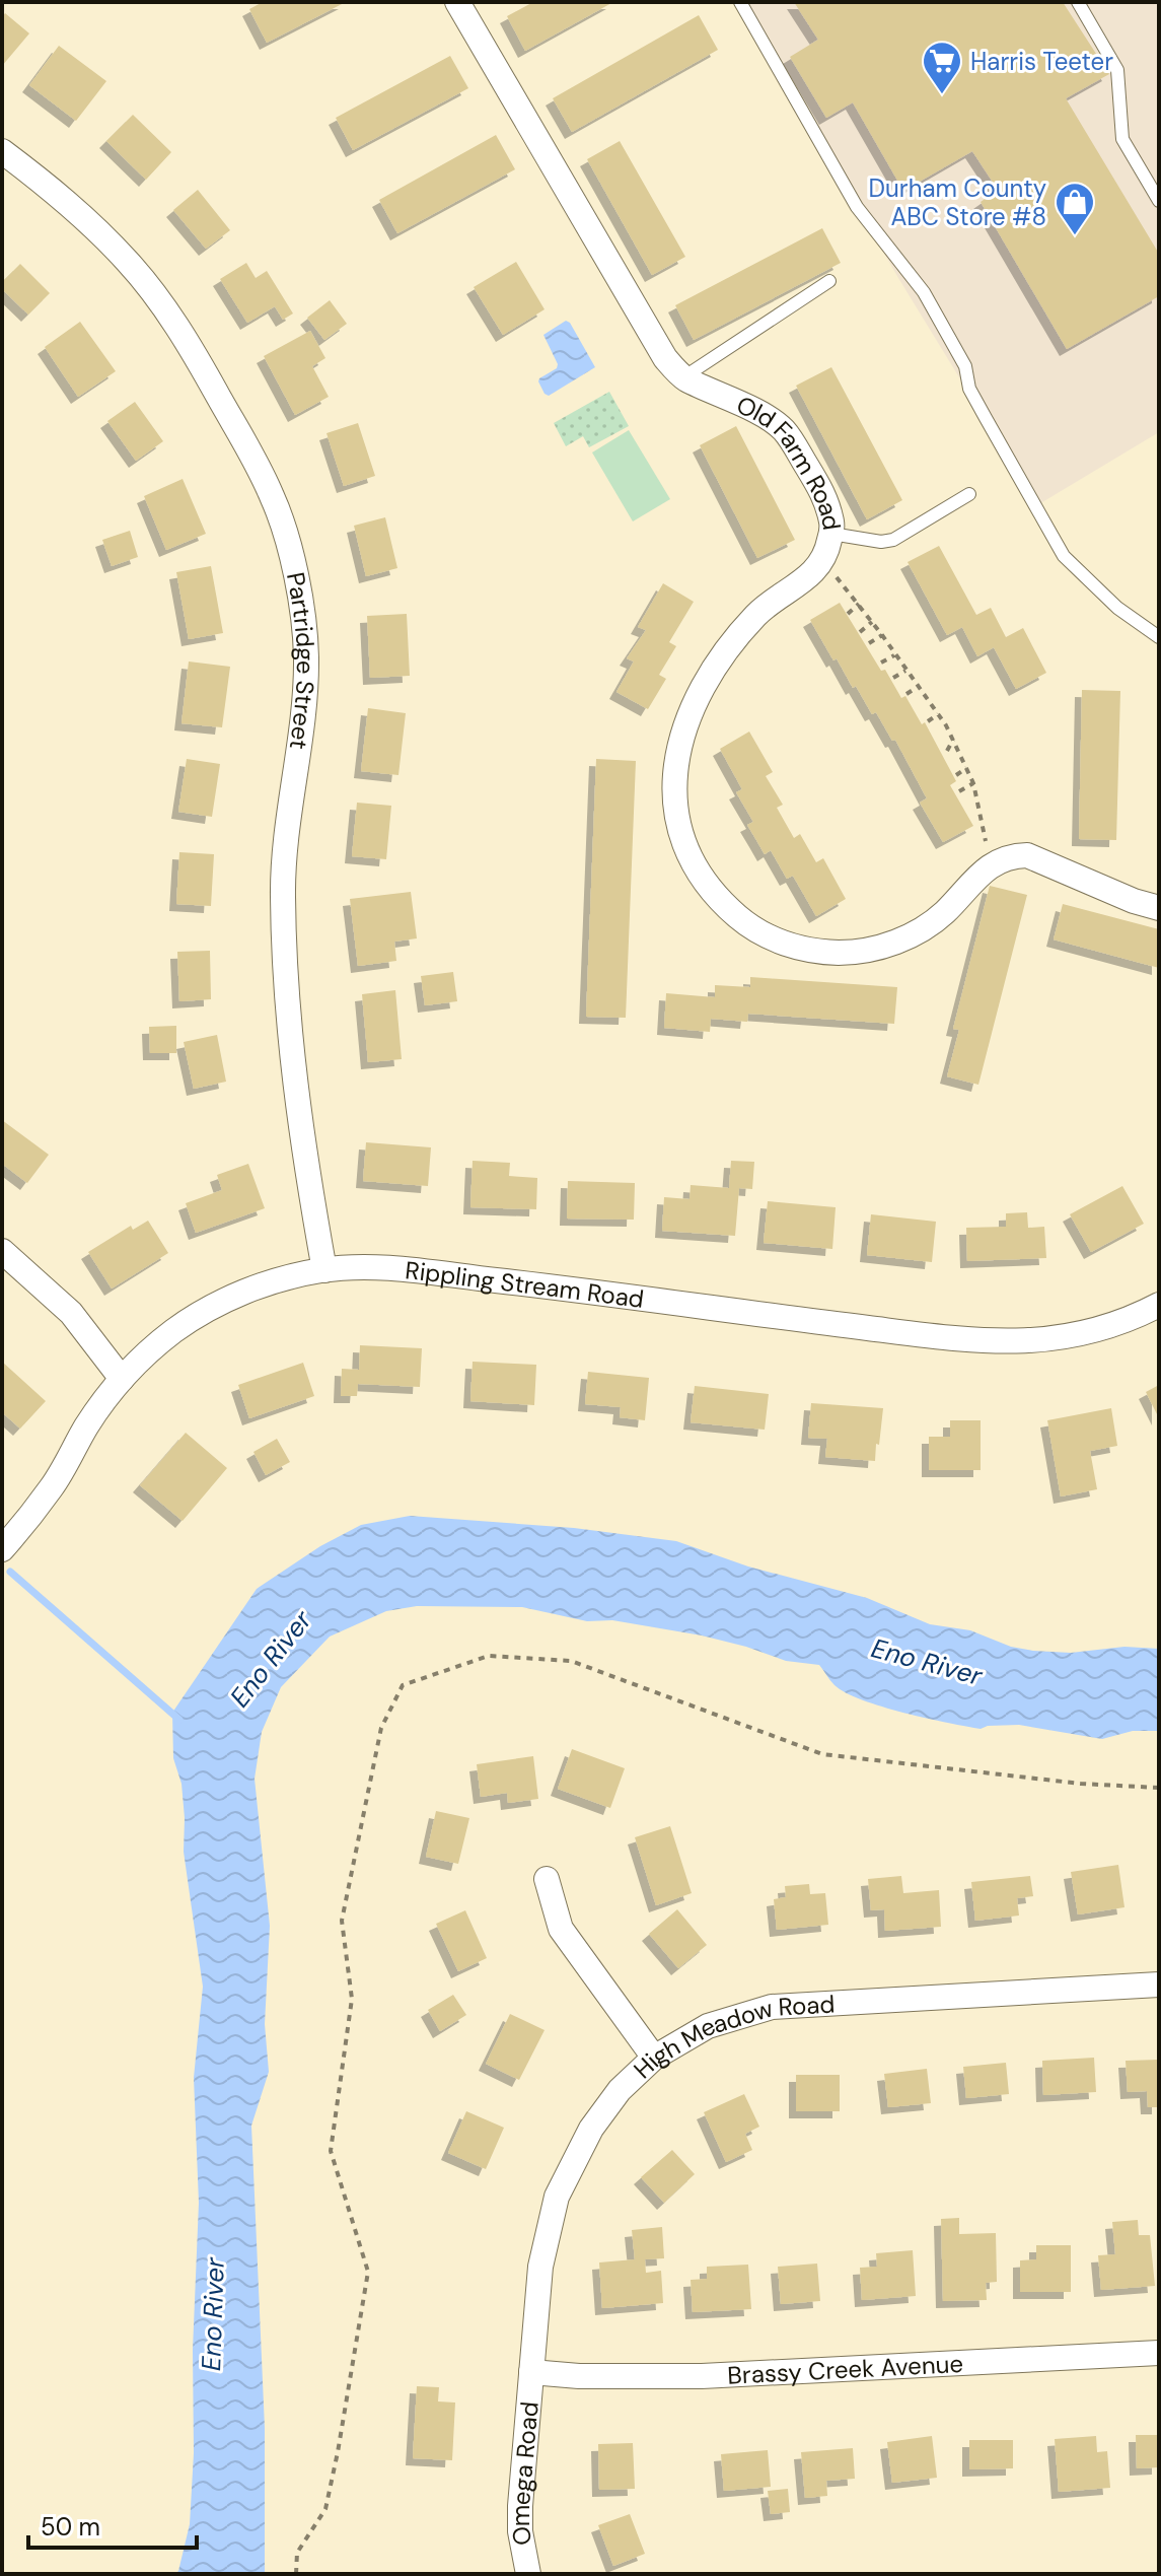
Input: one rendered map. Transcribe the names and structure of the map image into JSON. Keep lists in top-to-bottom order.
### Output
{
  "streets": {
    "street": [
      "Old Farm Road",
      "Partridge Street",
      "Rippling Stream Road",
      "High Meadow Road",
      "Brassy Creek Avenue",
      "Omega Road"
    ]
  },
  "crossings": [
    ["Partridge Street", "Rippling Stream Road"],
    ["High Meadow Road", "Brassy Creek Avenue"],
    ["High Meadow Road", "Omega Road"],
    ["Brassy Creek Avenue", "Omega Road"]
  ],
  "water": ["Eno River"],
  "places": {
    "supermarket": ["Harris Teeter"],
    "shop": ["Durham County ABC Store #8"]
  },
  "scale_bar": "50 m"
}
